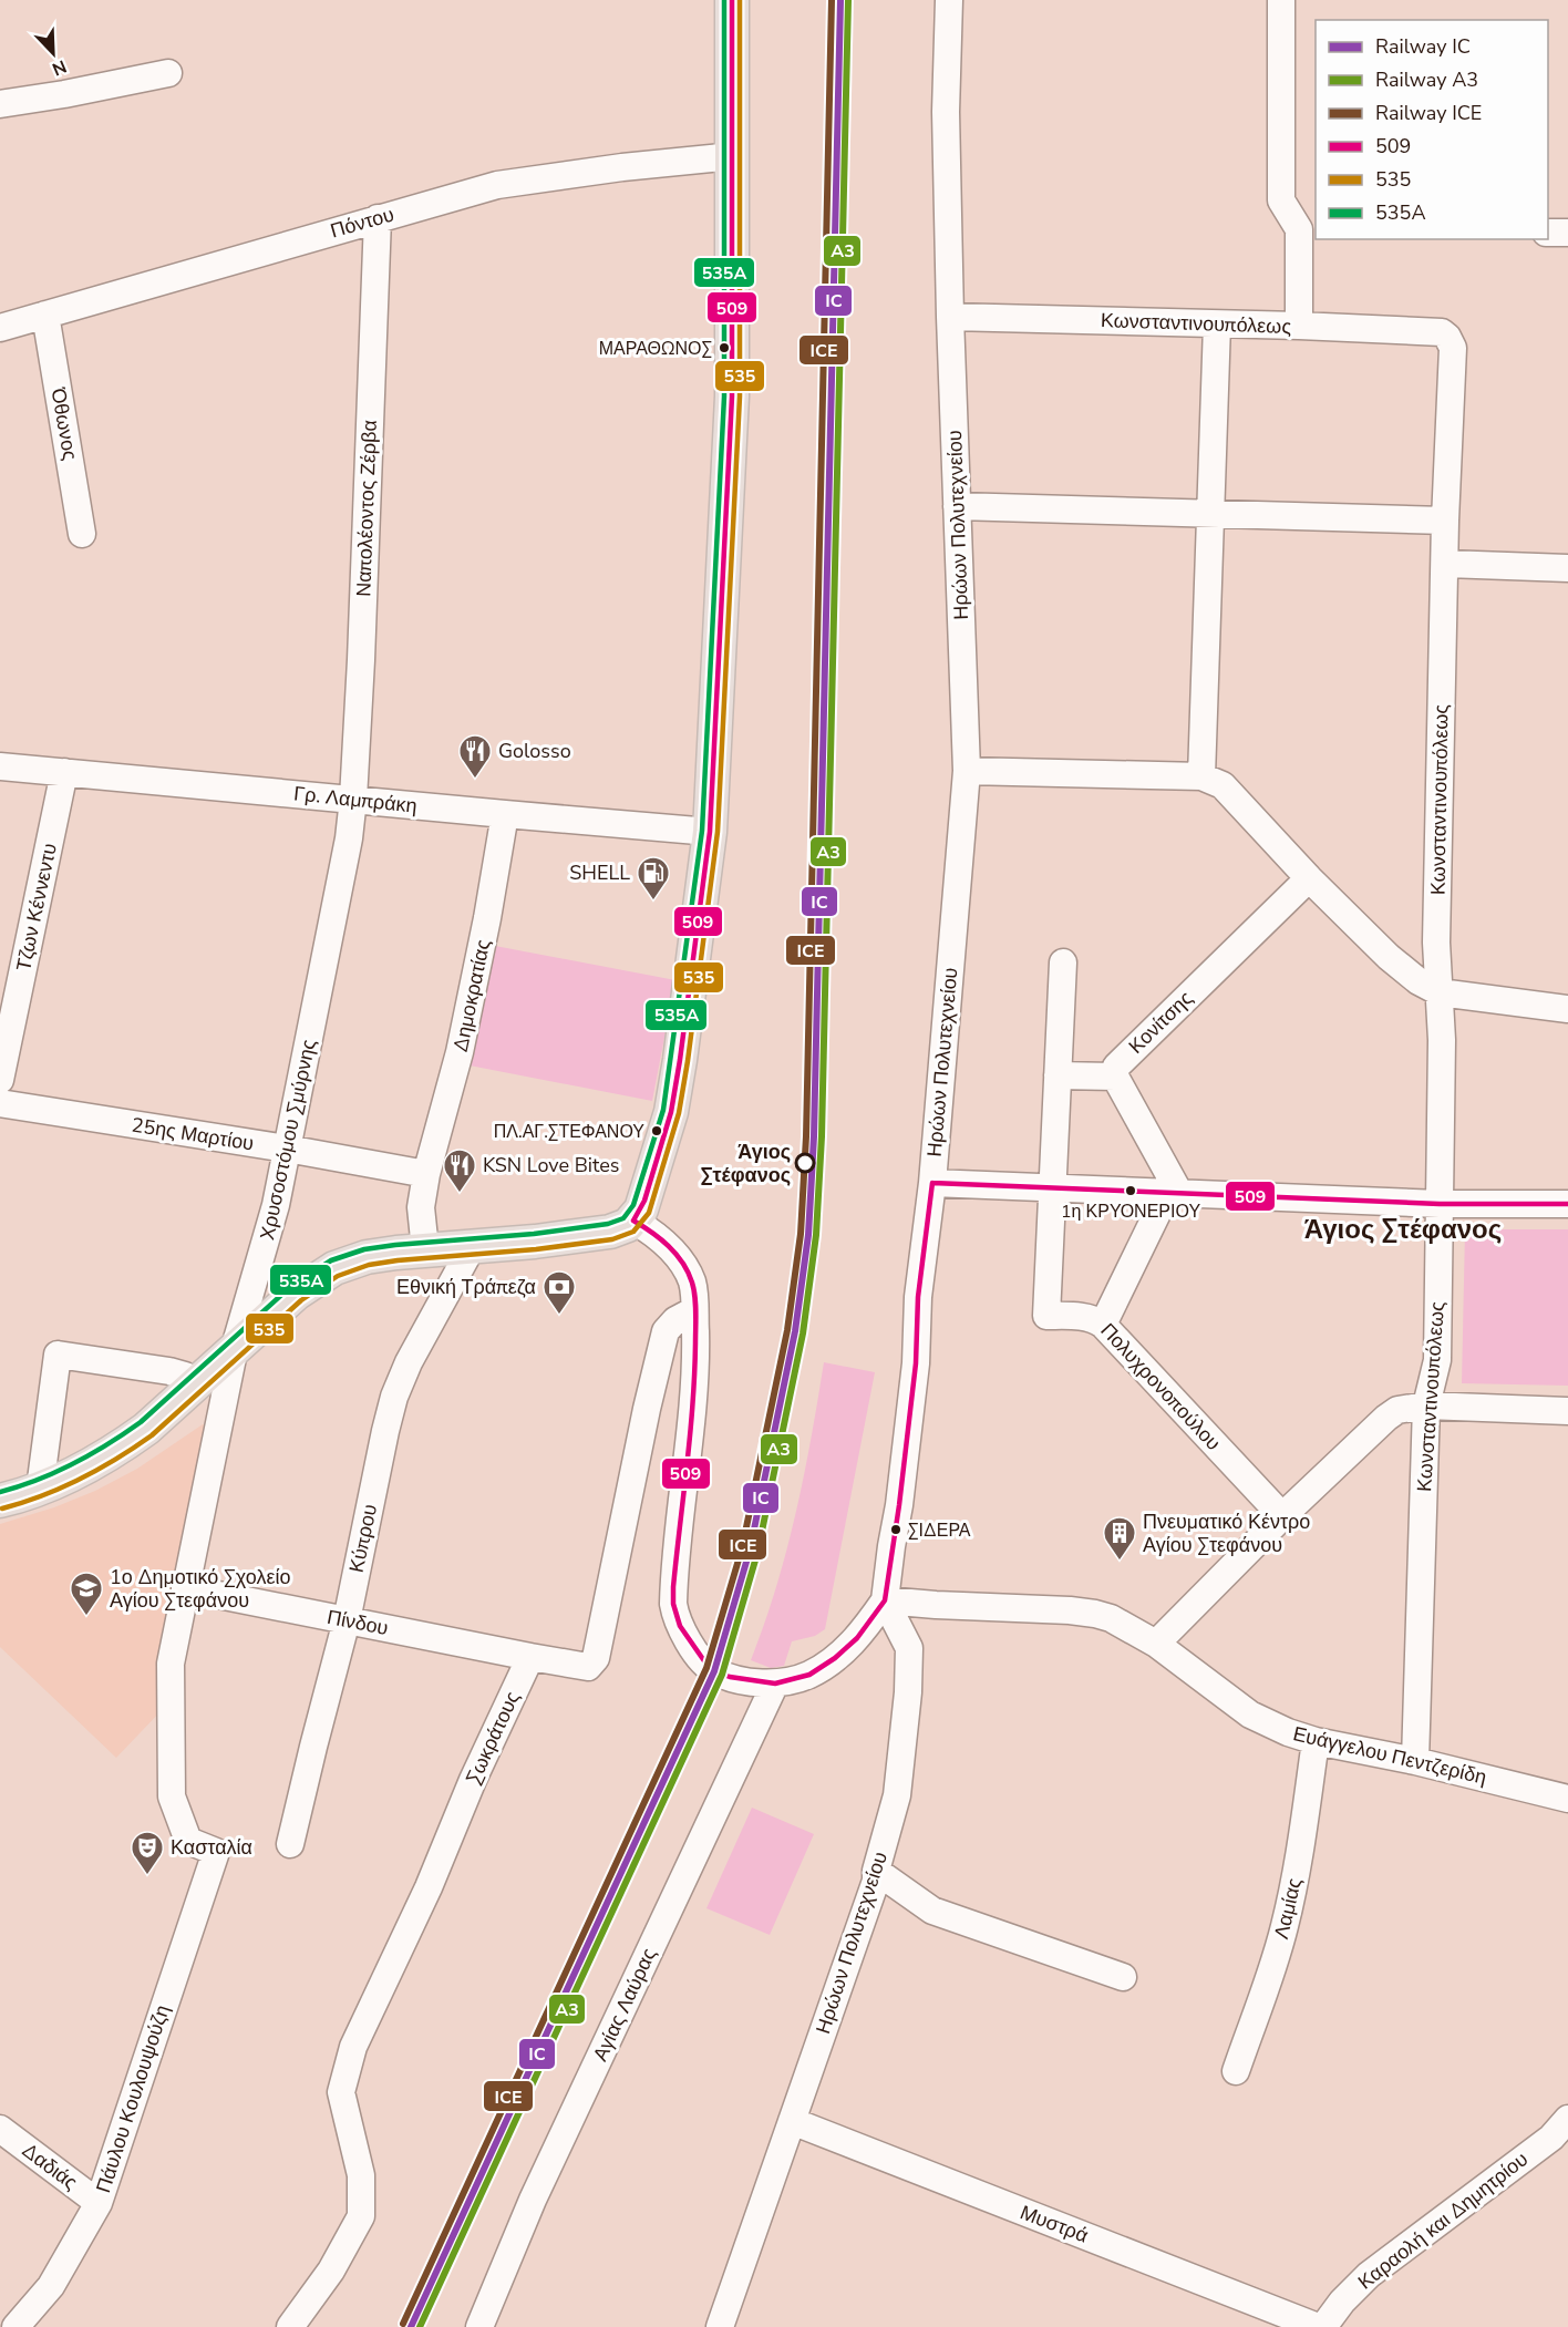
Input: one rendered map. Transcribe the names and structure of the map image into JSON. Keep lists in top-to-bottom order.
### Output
{
  "streets": {
    "street": [
      "Πόντου",
      "Κωνσταντινουπόλεως",
      "Όθωνος",
      "Ναπολέοντος Ζέρβα",
      "Ηρώων Πολυτεχνείου",
      "Γρ. Λαμπράκη",
      "Τζων Κέννεντυ",
      "Δημοκρατίας",
      "Κονίτσης",
      "25ης Μαρτίου",
      "Χρυσοστόμου Σμύρνης",
      "Πολυχρονοπούλου",
      "Κύπρου",
      "Πίνδου",
      "Σωκράτους",
      "Ευάγγελου Πεντζερίδη",
      "Λαμίας",
      "Αγίας Λαύρας",
      "Πάυλου Κουλουψούζη",
      "Δαδιάς",
      "Καραολή και Δημητρίου",
      "Μυστρά"
    ]
  },
  "crossings": [
    ["Πόντου", "Όθωνος"],
    ["Πόντου", "Ναπολέοντος Ζέρβα"],
    ["Κωνσταντινουπόλεως", "Ηρώων Πολυτεχνείου"],
    ["Κωνσταντινουπόλεως", "Ευάγγελου Πεντζερίδη"],
    ["Ναπολέοντος Ζέρβα", "Γρ. Λαμπράκη"],
    ["Ναπολέοντος Ζέρβα", "Χρυσοστόμου Σμύρνης"],
    ["Ηρώων Πολυτεχνείου", "Ευάγγελου Πεντζερίδη"],
    ["Ηρώων Πολυτεχνείου", "Μυστρά"],
    ["Γρ. Λαμπράκη", "Τζων Κέννεντυ"],
    ["Γρ. Λαμπράκη", "Δημοκρατίας"],
    ["Γρ. Λαμπράκη", "Χρυσοστόμου Σμύρνης"],
    ["Δημοκρατίας", "25ης Μαρτίου"],
    ["25ης Μαρτίου", "Χρυσοστόμου Σμύρνης"],
    ["Χρυσοστόμου Σμύρνης", "Πίνδου"],
    ["Χρυσοστόμου Σμύρνης", "Πάυλου Κουλουψούζη"],
    ["Κύπρου", "Πίνδου"],
    ["Πίνδου", "Σωκράτους"],
    ["Ευάγγελου Πεντζερίδη", "Λαμίας"],
    ["Πάυλου Κουλουψούζη", "Δαδιάς"]
  ],
  "districts": ["Άγιος Στέφανος"],
  "places": {
    "other": [
      "ΜΑΡΑΘΩΝΟΣ",
      "ΠΛ.ΑΓ.ΣΤΕΦΑΝΟΥ",
      "Άγιος Στέφανος",
      "1η ΚΡΥΟΝΕΡΙΟΥ",
      "ΣΙΔΕΡΑ"
    ],
    "restaurant": ["Golosso", "KSN Love Bites"],
    "fuel station": ["SHELL"],
    "bank": ["Εθνική Τράπεζα"],
    "building": ["Πνευματικό Κέντρο Αγίου Στεφάνου"],
    "school or university": ["1ο Δημοτικό Σχολείο Αγίου Στεφάνου"],
    "theatre": ["Κασταλία"]
  },
  "lines": [
    "rail line IC",
    "rail line A3",
    "rail line ICE",
    "transit line 509",
    "transit line 535",
    "transit line 535A"
  ],
  "legend": [
    "Railway IC",
    "Railway A3",
    "Railway ICE",
    "509",
    "535",
    "535A"
  ],
  "north": "bottom right"
}
